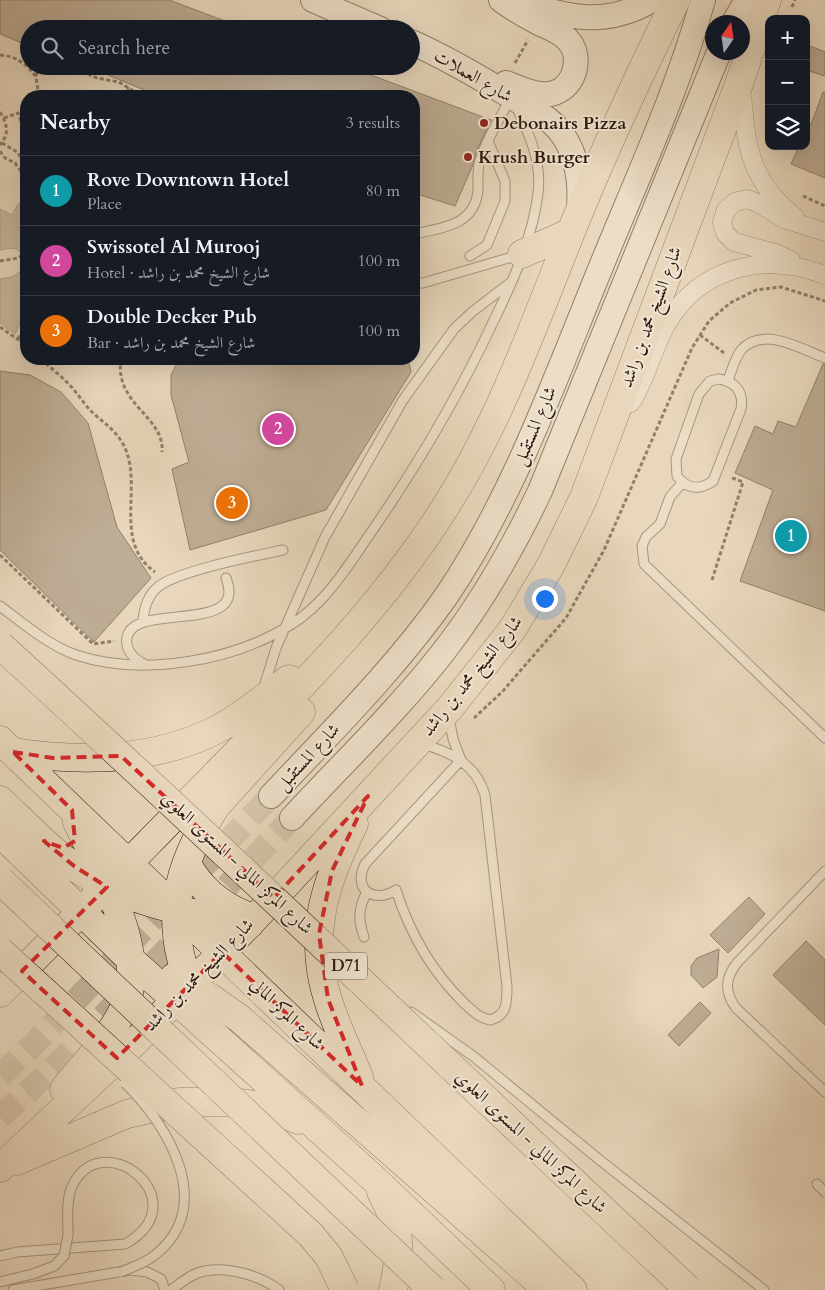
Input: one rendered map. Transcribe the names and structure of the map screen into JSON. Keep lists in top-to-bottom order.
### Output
{
  "streets": {
    "main road": [
      "شارع العملات",
      "شارع الشيخ محمد بن راشد",
      "شارع المستقبل",
      "شارع المركز المالي - المستوى العلوي",
      "D71",
      "شارع المركز المالي"
    ]
  },
  "crossings": [
    ["شارع الشيخ محمد بن راشد", "شارع المركز المالي"]
  ],
  "places": ["Debonairs Pizza", "Krush Burger"],
  "north": "top",
  "page": {
    "map_buttons": ["+", "−"],
    "search": "Search here",
    "heading": ["Nearby", "3 results"],
    "list": [
      {
        "mark": "1",
        "name": "Rove Downtown Hotel",
        "note": "Place",
        "value": "80 m"
      },
      {
        "mark": "2",
        "name": "Swissotel Al Murooj",
        "note": "Hotel · شارع الشيخ محمد بن راشد",
        "value": "100 m"
      },
      {
        "mark": "3",
        "name": "Double Decker Pub",
        "note": "Bar · شارع الشيخ محمد بن راشد",
        "value": "100 m"
      }
    ],
    "pins": ["2", "3", "1"]
  }
}
